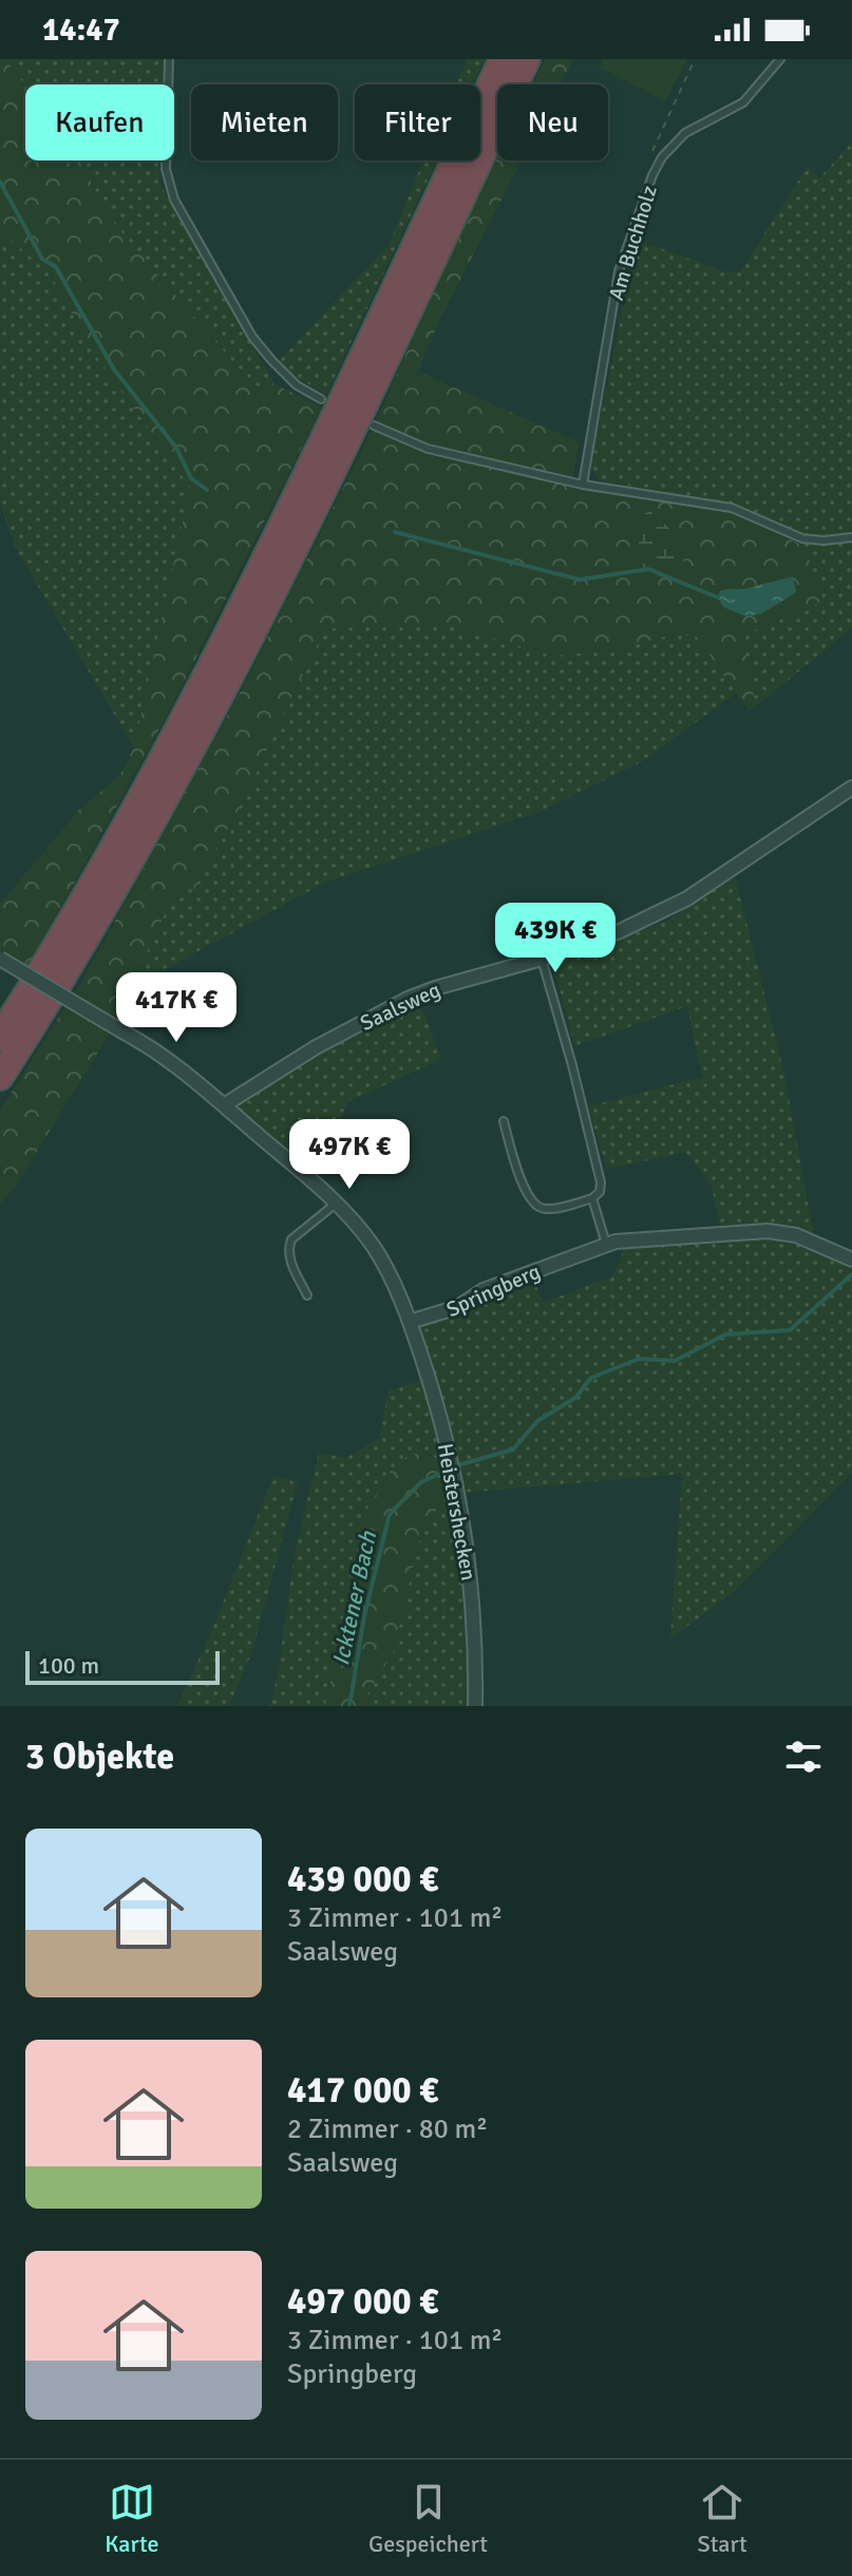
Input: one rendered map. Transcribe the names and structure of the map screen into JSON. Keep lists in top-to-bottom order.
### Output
{
  "streets": {
    "street": ["Saalsweg", "Springberg", "Heistershecken"],
    "lane": ["Am Buchholz"]
  },
  "crossings": [
    ["Springberg", "Heistershecken"]
  ],
  "water": ["Icktener Bach"],
  "scale_bar": "100 m",
  "page": {
    "status": "14:47",
    "chip": [
      "Kaufen",
      "Mieten",
      "Filter",
      "Neu"
    ],
    "price": ["439K €", "417K €", "497K €"],
    "scale": "100 m",
    "heading": "3 Objekte",
    "list": [
      {
        "name": "439 000 €",
        "note": "3 Zimmer · 101 m² · Saalsweg"
      },
      {
        "name": "417 000 €",
        "note": "2 Zimmer · 80 m² · Saalsweg"
      },
      {
        "name": "497 000 €",
        "note": "3 Zimmer · 101 m² · Springberg"
      }
    ],
    "tabs": ["Karte", "Gespeichert", "Start"]
  }
}
